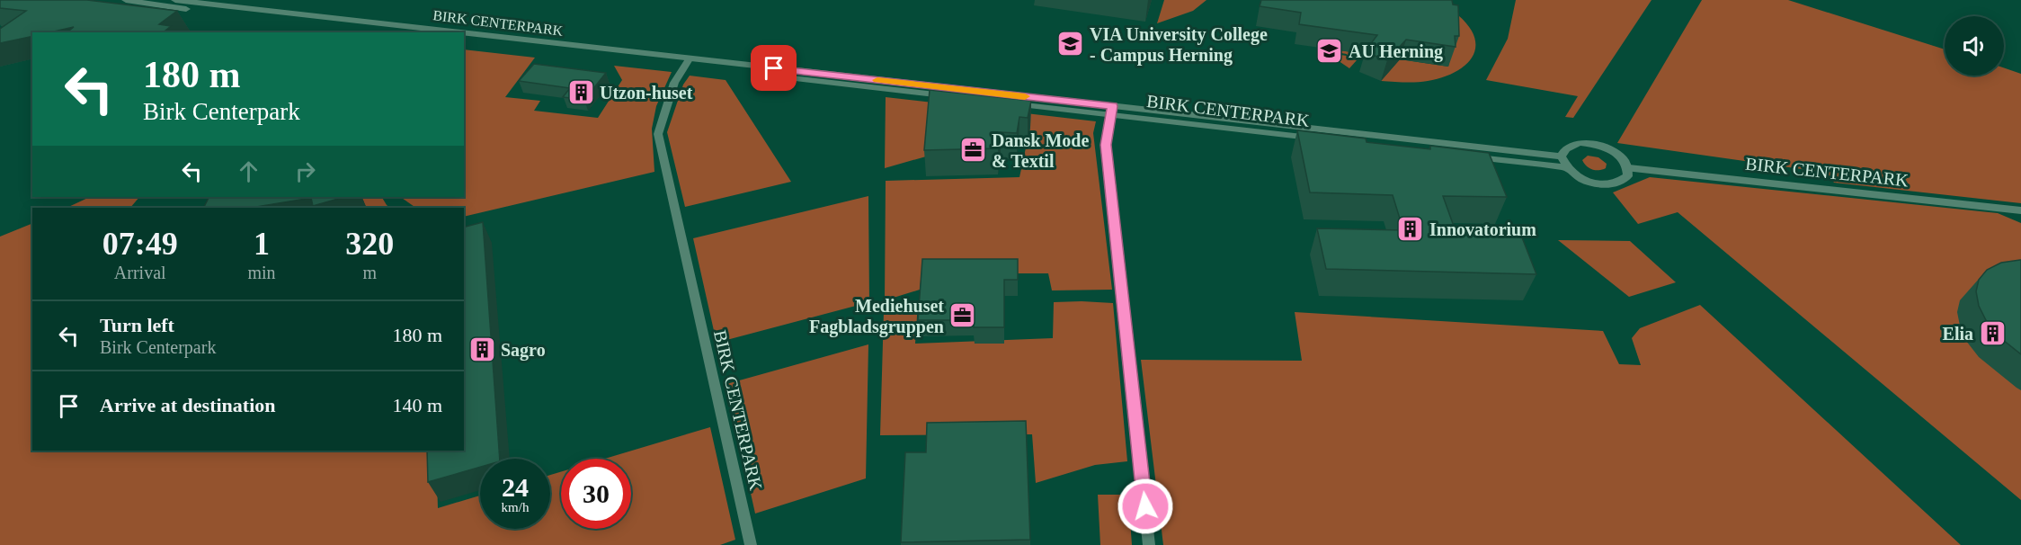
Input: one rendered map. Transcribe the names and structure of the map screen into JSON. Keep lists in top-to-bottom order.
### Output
{
  "streets": {
    "street": ["BIRK CENTERPARK"]
  },
  "places": {
    "school or university": ["VIA University College - Campus Herning", "AU Herning"],
    "building": [
      "Utzon-huset",
      "Innovatorium",
      "Elia",
      "Sagro"
    ],
    "office": ["Dansk Mode & Textil", "Mediehuset Fagbladsgruppen"]
  },
  "page": {
    "turn": ["180 m", "Birk Centerpark"],
    "eta": [
      "07:49",
      "Arrival",
      "1",
      "min",
      "320",
      "m"
    ],
    "list": [
      {
        "name": "Turn left",
        "note": "Birk Centerpark",
        "value": "180 m"
      },
      {
        "name": "Arrive at destination",
        "value": "140 m"
      }
    ],
    "speed": "24 km/h",
    "limit": "30"
  }
}
